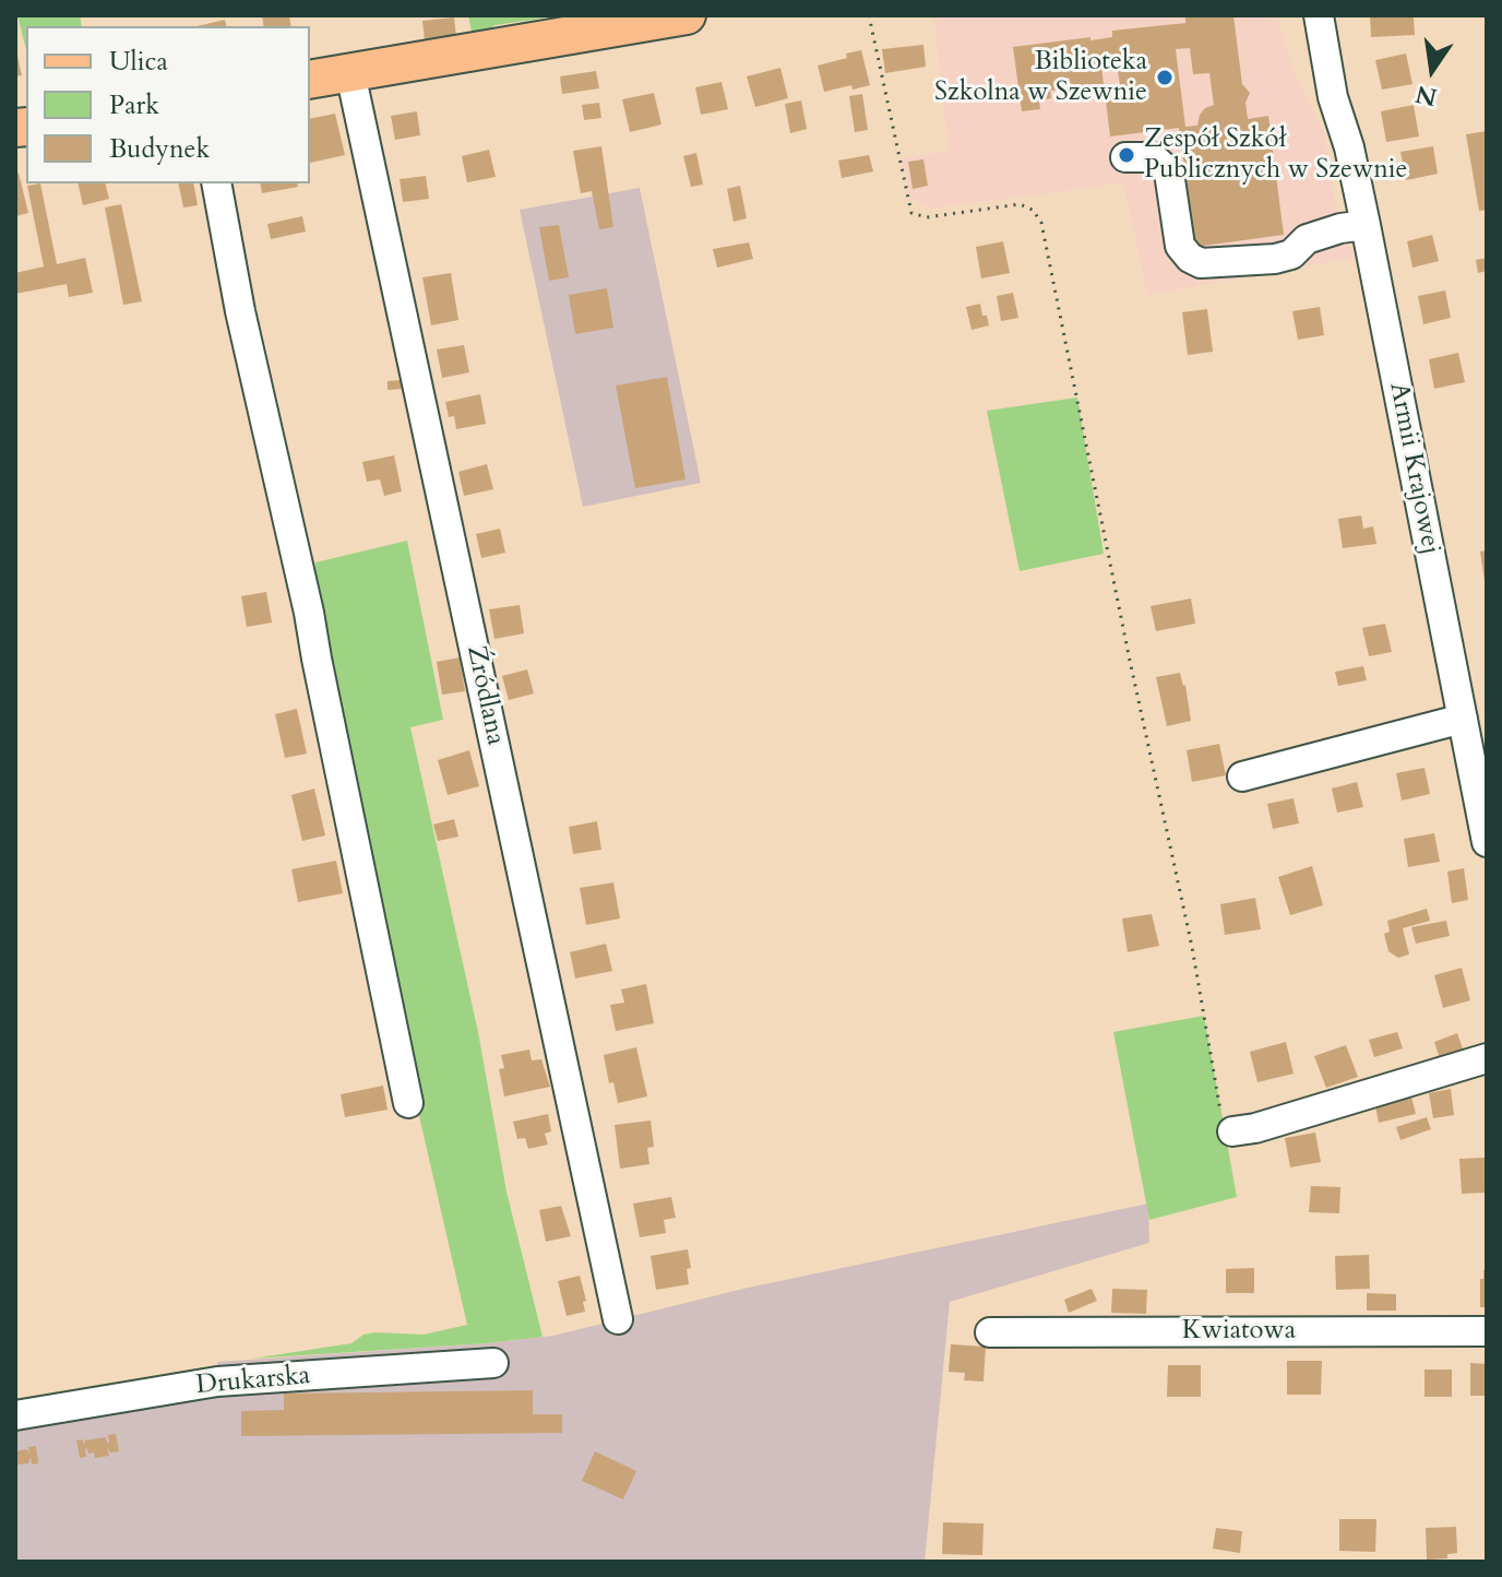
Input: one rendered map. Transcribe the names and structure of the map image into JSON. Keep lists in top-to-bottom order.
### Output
{
  "streets": {
    "street": [
      "Armii Krajowej",
      "Źródlana",
      "Kwiatowa",
      "Drukarska"
    ]
  },
  "places": ["Biblioteka Szkolna w Szewnie", "Zespół Szkół Publicznych w Szewnie"],
  "legend": ["Ulica", "Park", "Budynek"],
  "north": "bottom"
}
